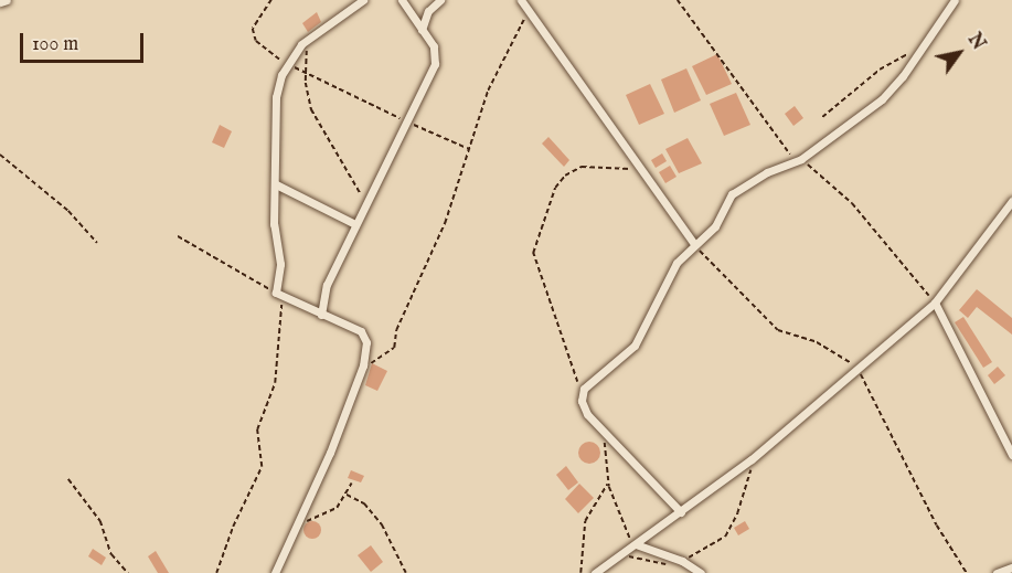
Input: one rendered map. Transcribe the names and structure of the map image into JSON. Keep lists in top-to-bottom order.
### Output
{
  "scale_bar": "100 m",
  "north": "top right"
}
